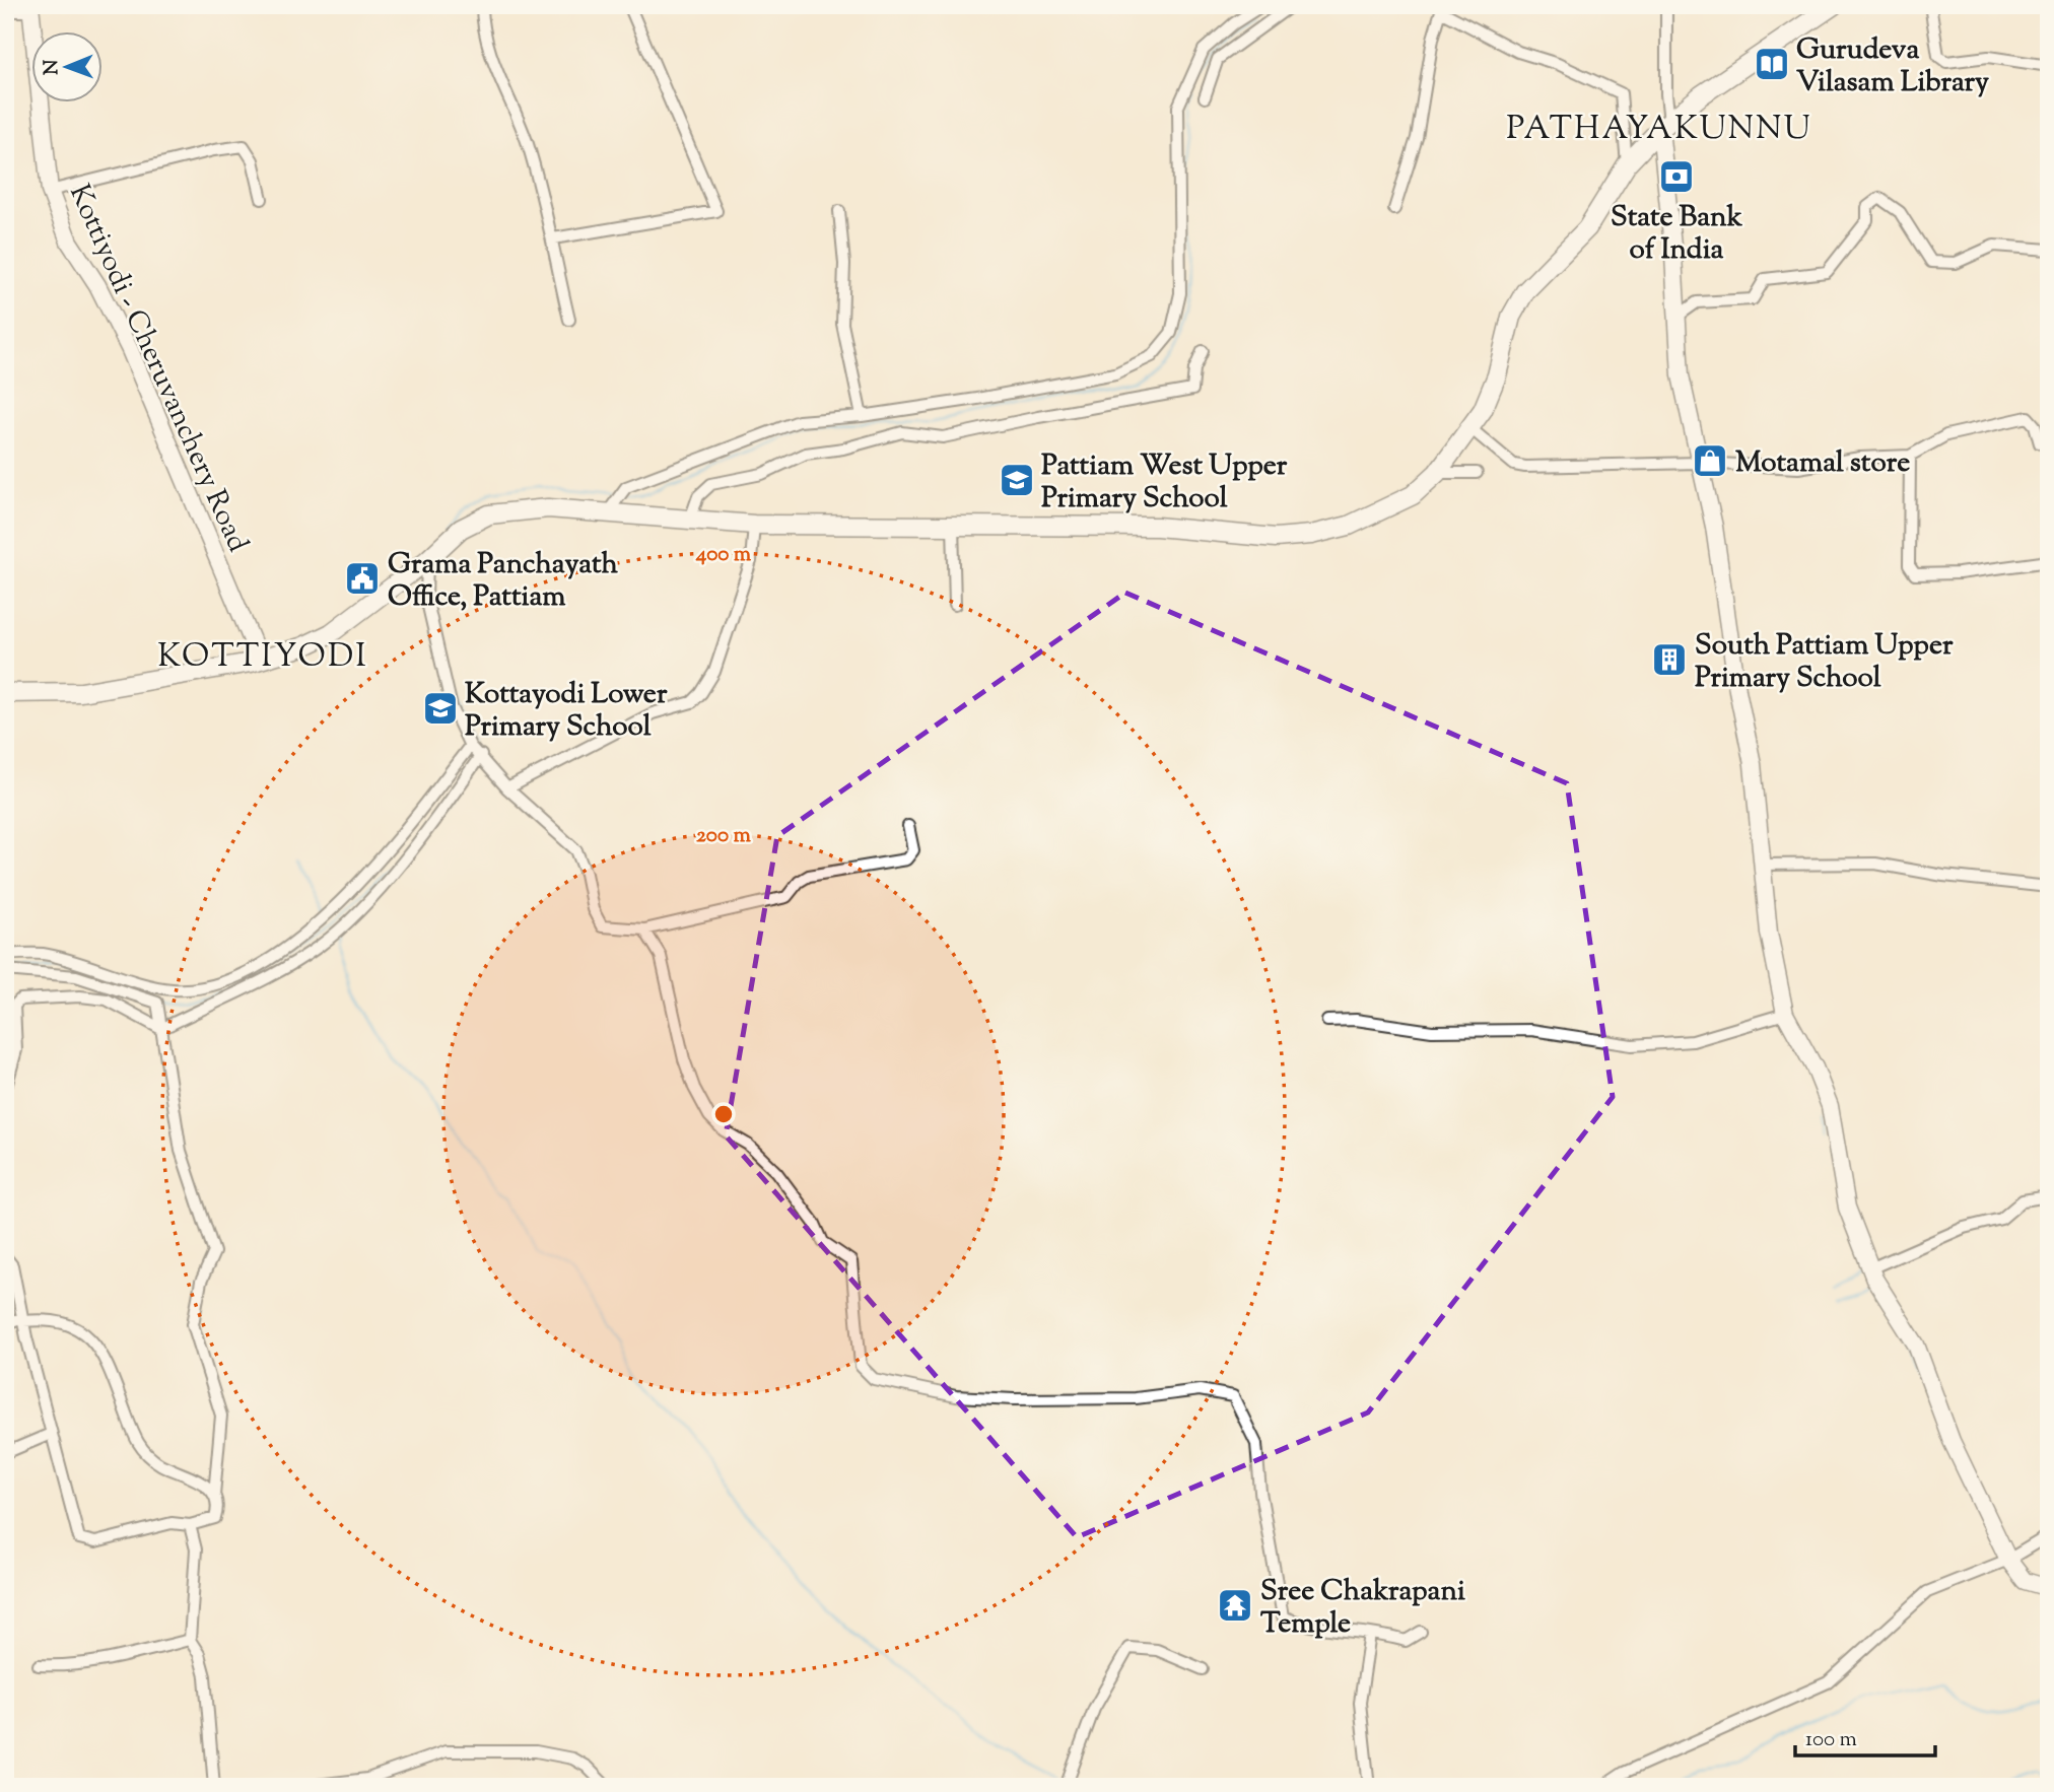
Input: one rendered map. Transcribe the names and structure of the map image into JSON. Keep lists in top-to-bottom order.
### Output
{
  "streets": {
    "main road": ["Kottiyodi - Cheruvanchery Road"]
  },
  "districts": ["PATHAYAKUNNU", "KOTTIYODI"],
  "places": {
    "library": ["Gurudeva Vilasam Library"],
    "bank": ["State Bank of India"],
    "shop": ["Motamal store"],
    "school or university": ["Pattiam West Upper Primary School", "Kottayodi Lower Primary School"],
    "public building": ["Grama Panchayath Office, Pattiam"],
    "building": ["South Pattiam Upper Primary School"],
    "temple": ["Sree Chakrapani Temple"]
  },
  "scale_bar": "100 m",
  "north": "left",
  "rings": ["400 m", "200 m"]
}
